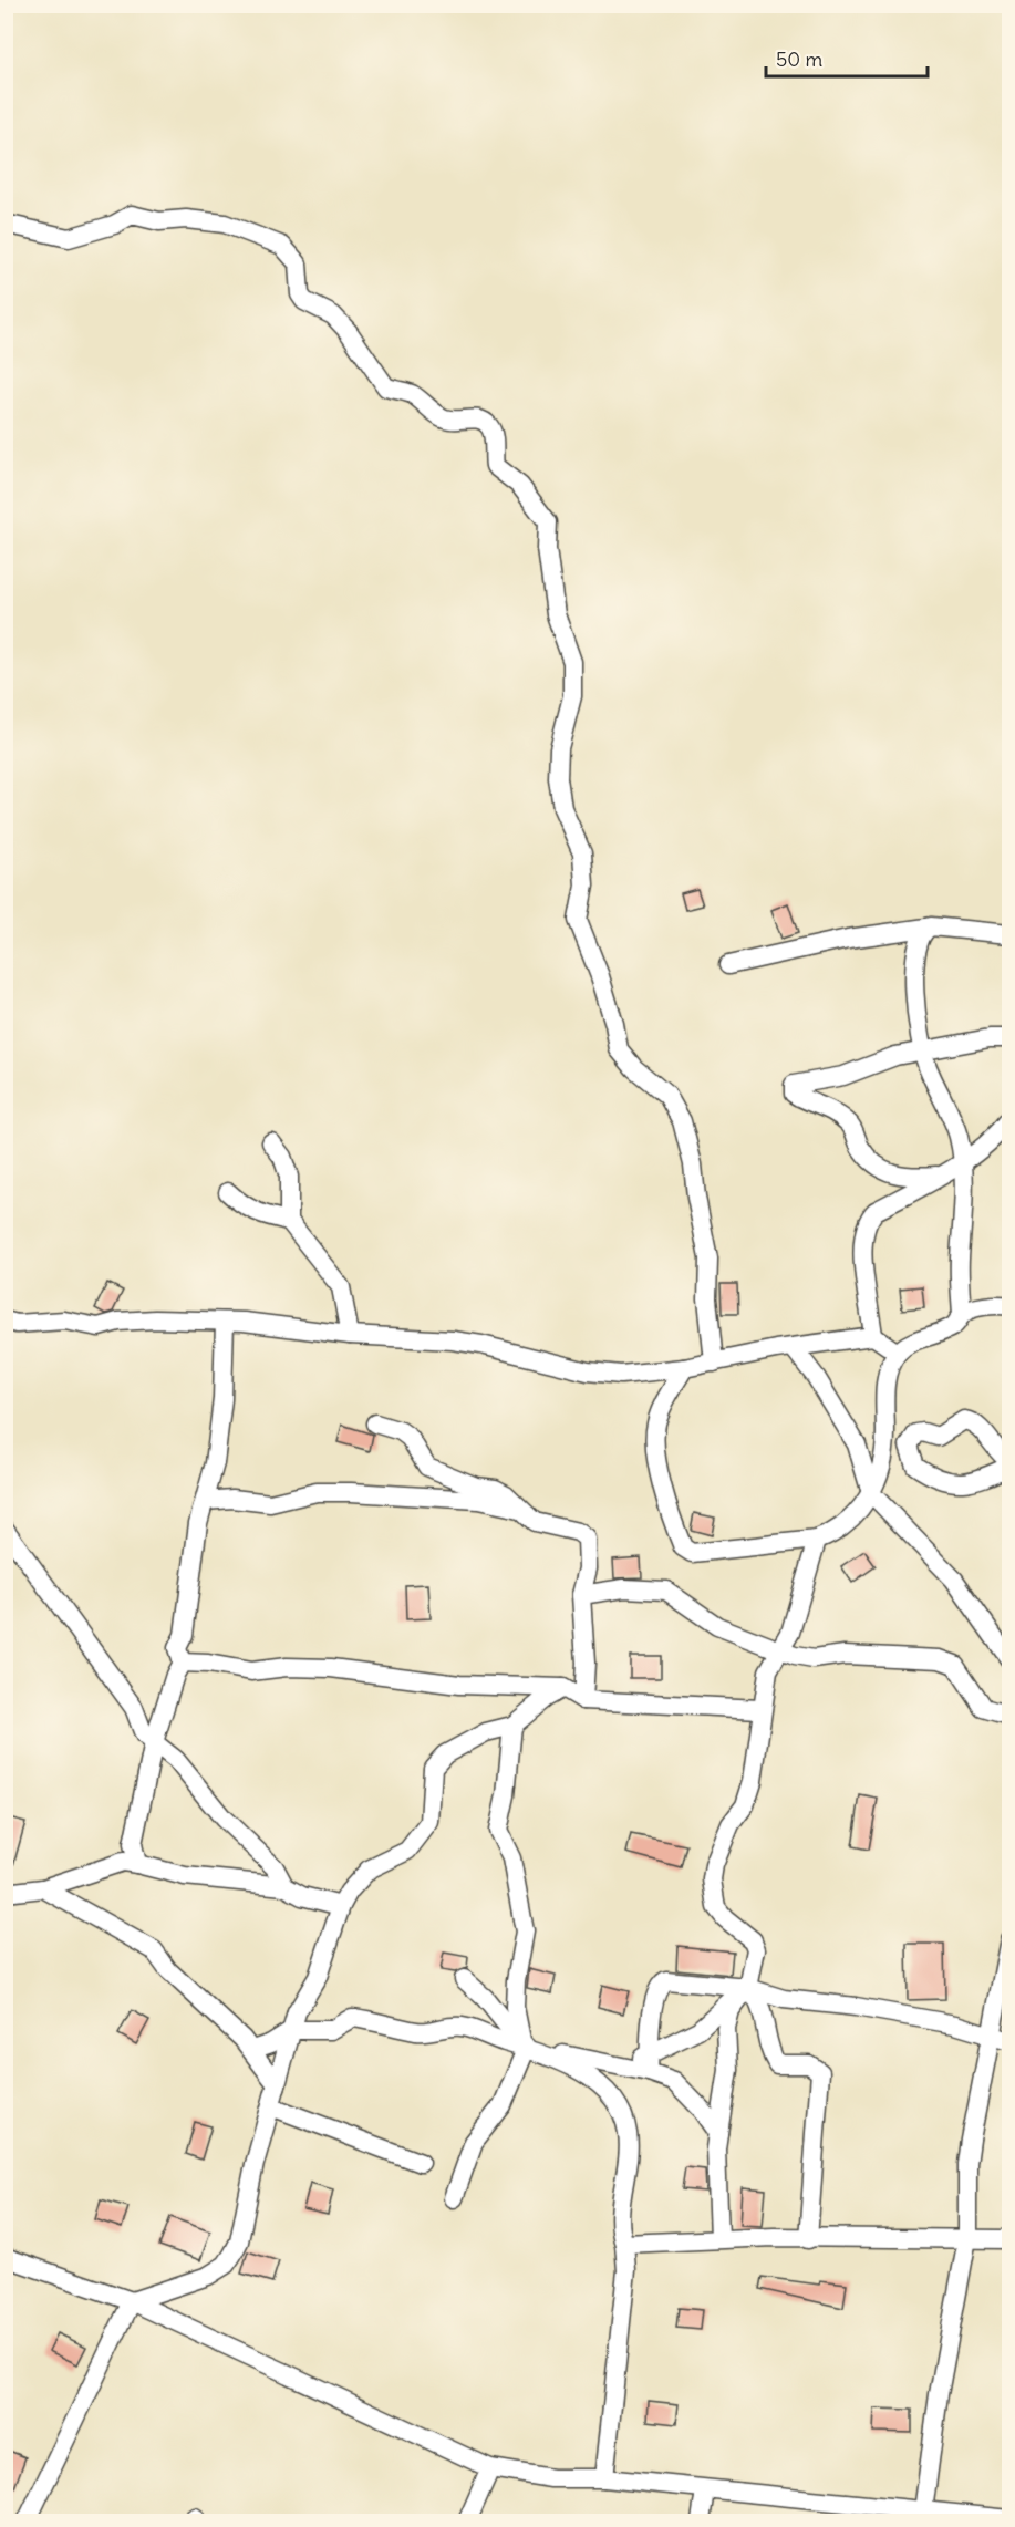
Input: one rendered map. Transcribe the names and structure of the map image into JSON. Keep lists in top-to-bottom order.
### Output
{
  "scale_bar": "50 m"
}
